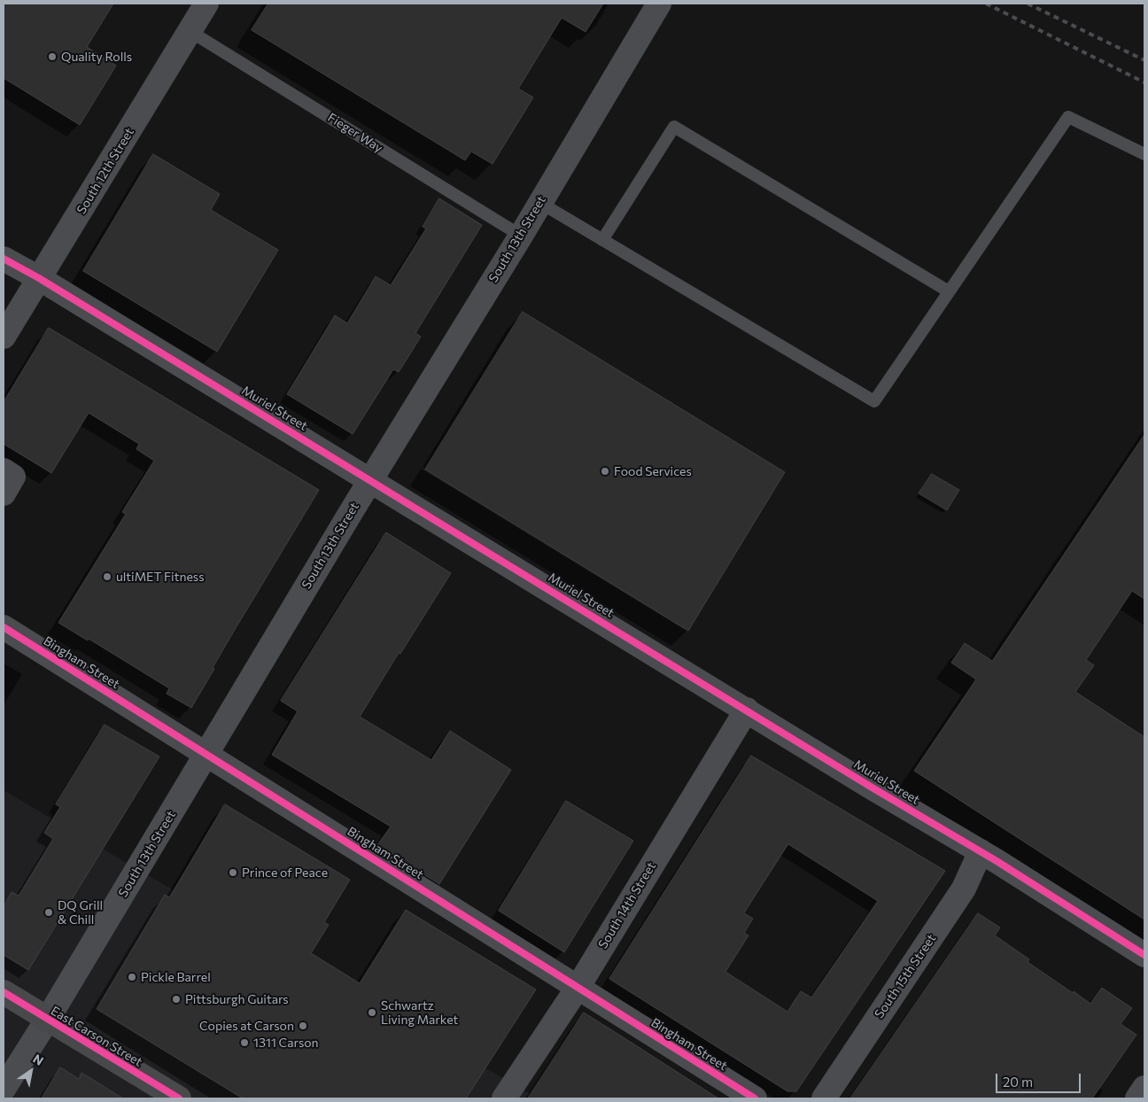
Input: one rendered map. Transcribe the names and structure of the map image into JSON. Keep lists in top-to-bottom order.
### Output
{
  "streets": {
    "main road": ["East Carson Street"],
    "street": [
      "South 12th Street",
      "South 13th Street",
      "Muriel Street",
      "Bingham Street",
      "South 14th Street",
      "South 15th Street"
    ],
    "lane": ["Fieger Way"]
  },
  "crossings": [
    ["Fieger Way", "South 12th Street"],
    ["Fieger Way", "South 13th Street"],
    ["South 12th Street", "Muriel Street"],
    ["South 13th Street", "Muriel Street"],
    ["South 13th Street", "Bingham Street"],
    ["South 13th Street", "East Carson Street"],
    ["Muriel Street", "South 14th Street"],
    ["Muriel Street", "South 15th Street"],
    ["Bingham Street", "South 14th Street"]
  ],
  "places": [
    "Quality Rolls",
    "Food Services",
    "ultiMET Fitness",
    "Prince of Peace",
    "DQ Grill & Chill",
    "Pickle Barrel",
    "Pittsburgh Guitars",
    "Schwartz Living Market",
    "Copies at Carson",
    "1311 Carson"
  ],
  "scale_bar": "20 m",
  "north": "top right"
}
